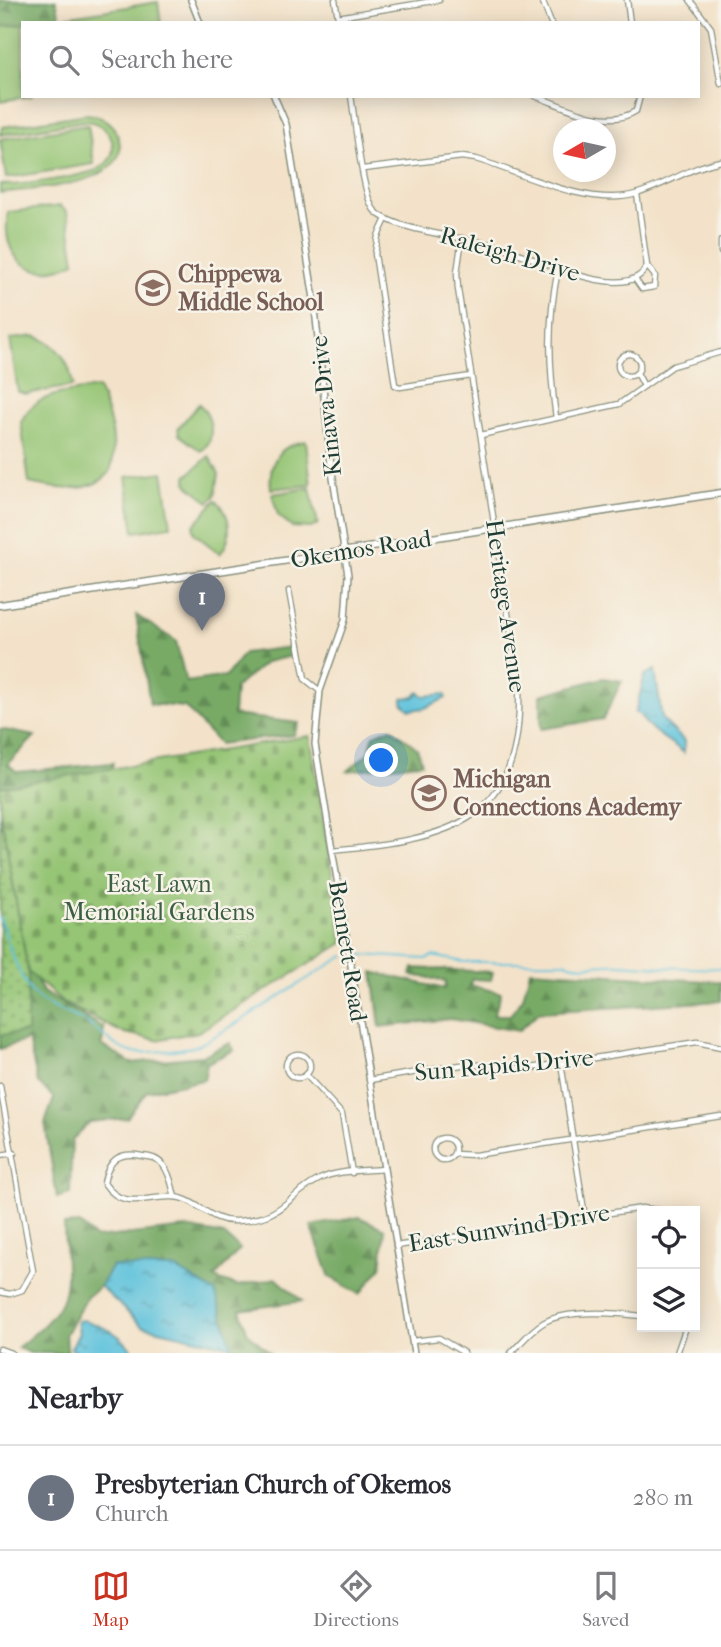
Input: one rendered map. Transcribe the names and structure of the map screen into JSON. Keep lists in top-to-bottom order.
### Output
{
  "streets": {
    "main road": ["Okemos Road"],
    "street": [
      "Raleigh Drive",
      "Kinawa Drive",
      "Heritage Avenue",
      "Bennett Road",
      "Sun Rapids Drive",
      "East Sunwind Drive"
    ]
  },
  "crossings": [
    ["Raleigh Drive", "Heritage Avenue"],
    ["Kinawa Drive", "Okemos Road"],
    ["Kinawa Drive", "Bennett Road"],
    ["Okemos Road", "Heritage Avenue"],
    ["Okemos Road", "Bennett Road"],
    ["Heritage Avenue", "Bennett Road"],
    ["Bennett Road", "Sun Rapids Drive"],
    ["Bennett Road", "East Sunwind Drive"]
  ],
  "parks": ["East Lawn Memorial Gardens"],
  "places": {
    "school or university": ["Chippewa Middle School", "Michigan Connections Academy"]
  },
  "north": "left",
  "page": {
    "search": "Search here",
    "pins": "1",
    "heading": "Nearby",
    "list": [
      {
        "mark": "1",
        "name": "Presbyterian Church of Okemos",
        "note": "Church",
        "value": "280 m"
      }
    ],
    "nav": ["Map", "Directions", "Saved"]
  }
}
